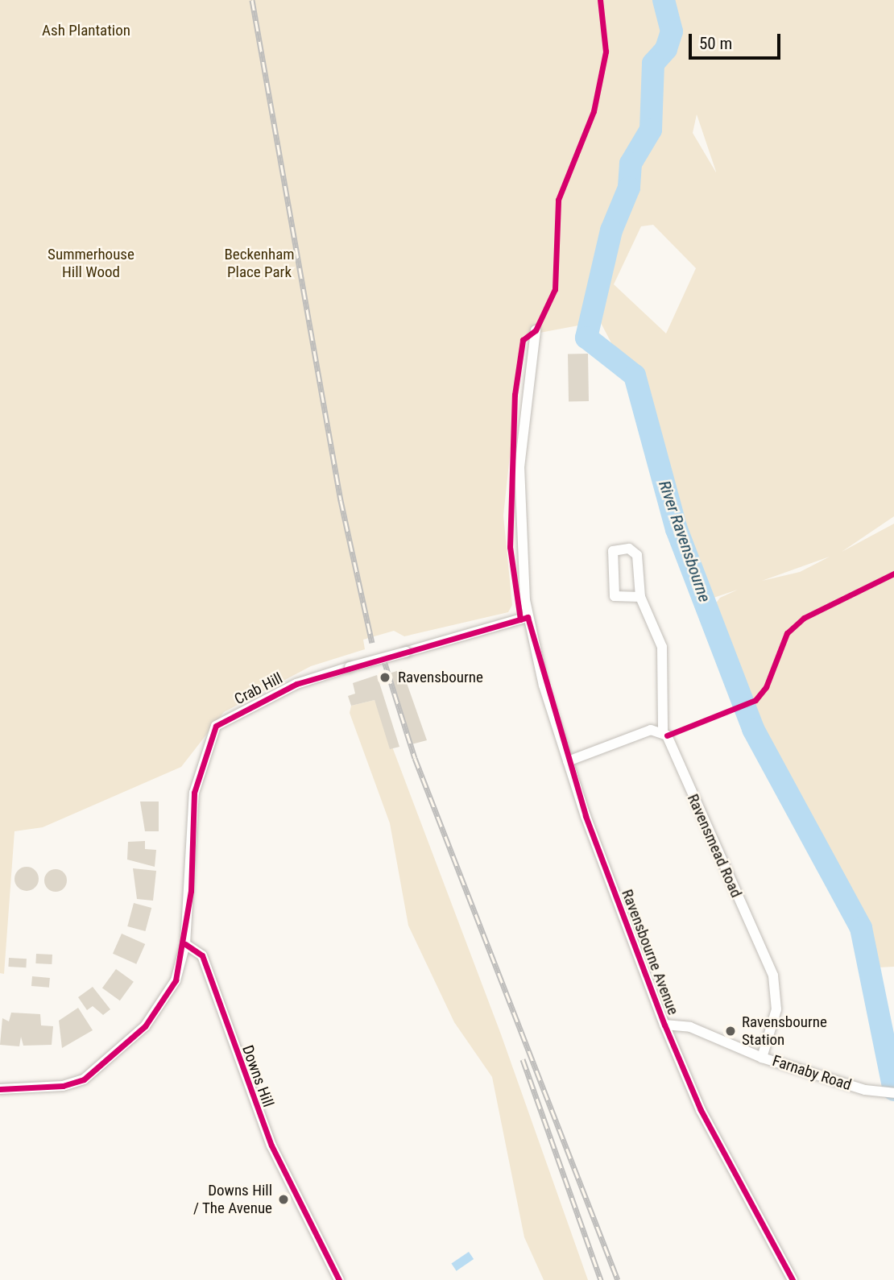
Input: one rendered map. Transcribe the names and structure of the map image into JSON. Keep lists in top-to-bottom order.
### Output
{
  "streets": {
    "street": [
      "Crab Hill",
      "Ravensmead Road",
      "Ravensbourne Avenue",
      "Farnaby Road",
      "Downs Hill"
    ]
  },
  "crossings": [
    ["Crab Hill", "Ravensbourne Avenue"],
    ["Crab Hill", "Downs Hill"],
    ["Ravensmead Road", "Farnaby Road"],
    ["Ravensbourne Avenue", "Farnaby Road"]
  ],
  "water": ["River Ravensbourne"],
  "parks": ["Ash Plantation", "Summerhouse Hill Wood", "Beckenham Place Park"],
  "places": ["Ravensbourne", "Ravensbourne Station", "Downs Hill / The Avenue"],
  "scale_bar": "50 m"
}
